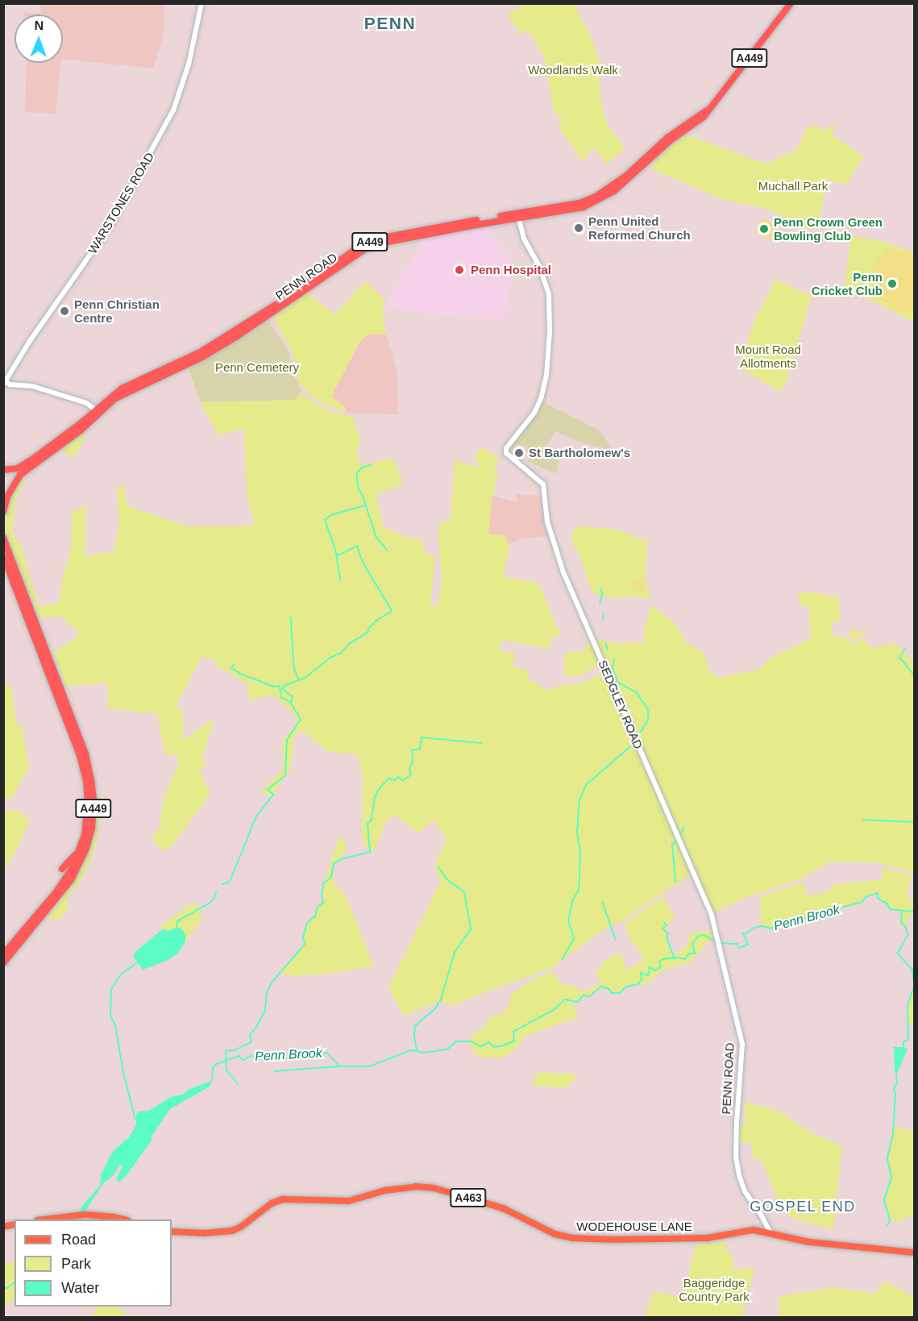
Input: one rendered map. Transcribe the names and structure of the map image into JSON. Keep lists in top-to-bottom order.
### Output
{
  "streets": {
    "highway": ["A449", "PENN ROAD"],
    "main road": ["A463", "WODEHOUSE LANE"],
    "street": ["WARSTONES ROAD", "SEDGLEY ROAD"]
  },
  "crossings": [
    ["PENN ROAD", "SEDGLEY ROAD"],
    ["PENN ROAD", "A463"],
    ["PENN ROAD", "WODEHOUSE LANE"],
    ["A463", "WODEHOUSE LANE"]
  ],
  "districts": ["PENN", "GOSPEL END"],
  "water": ["Penn Brook"],
  "parks": [
    "Woodlands Walk",
    "Muchall Park",
    "Mount Road Allotments",
    "Penn Cemetery",
    "Baggeridge Country Park"
  ],
  "places": [
    "Penn United Reformed Church",
    "Penn Crown Green Bowling Club",
    "Penn Hospital",
    "Penn Cricket Club",
    "Penn Christian Centre",
    "St Bartholomew's"
  ],
  "legend": ["Road", "Park", "Water"],
  "north": "top"
}
